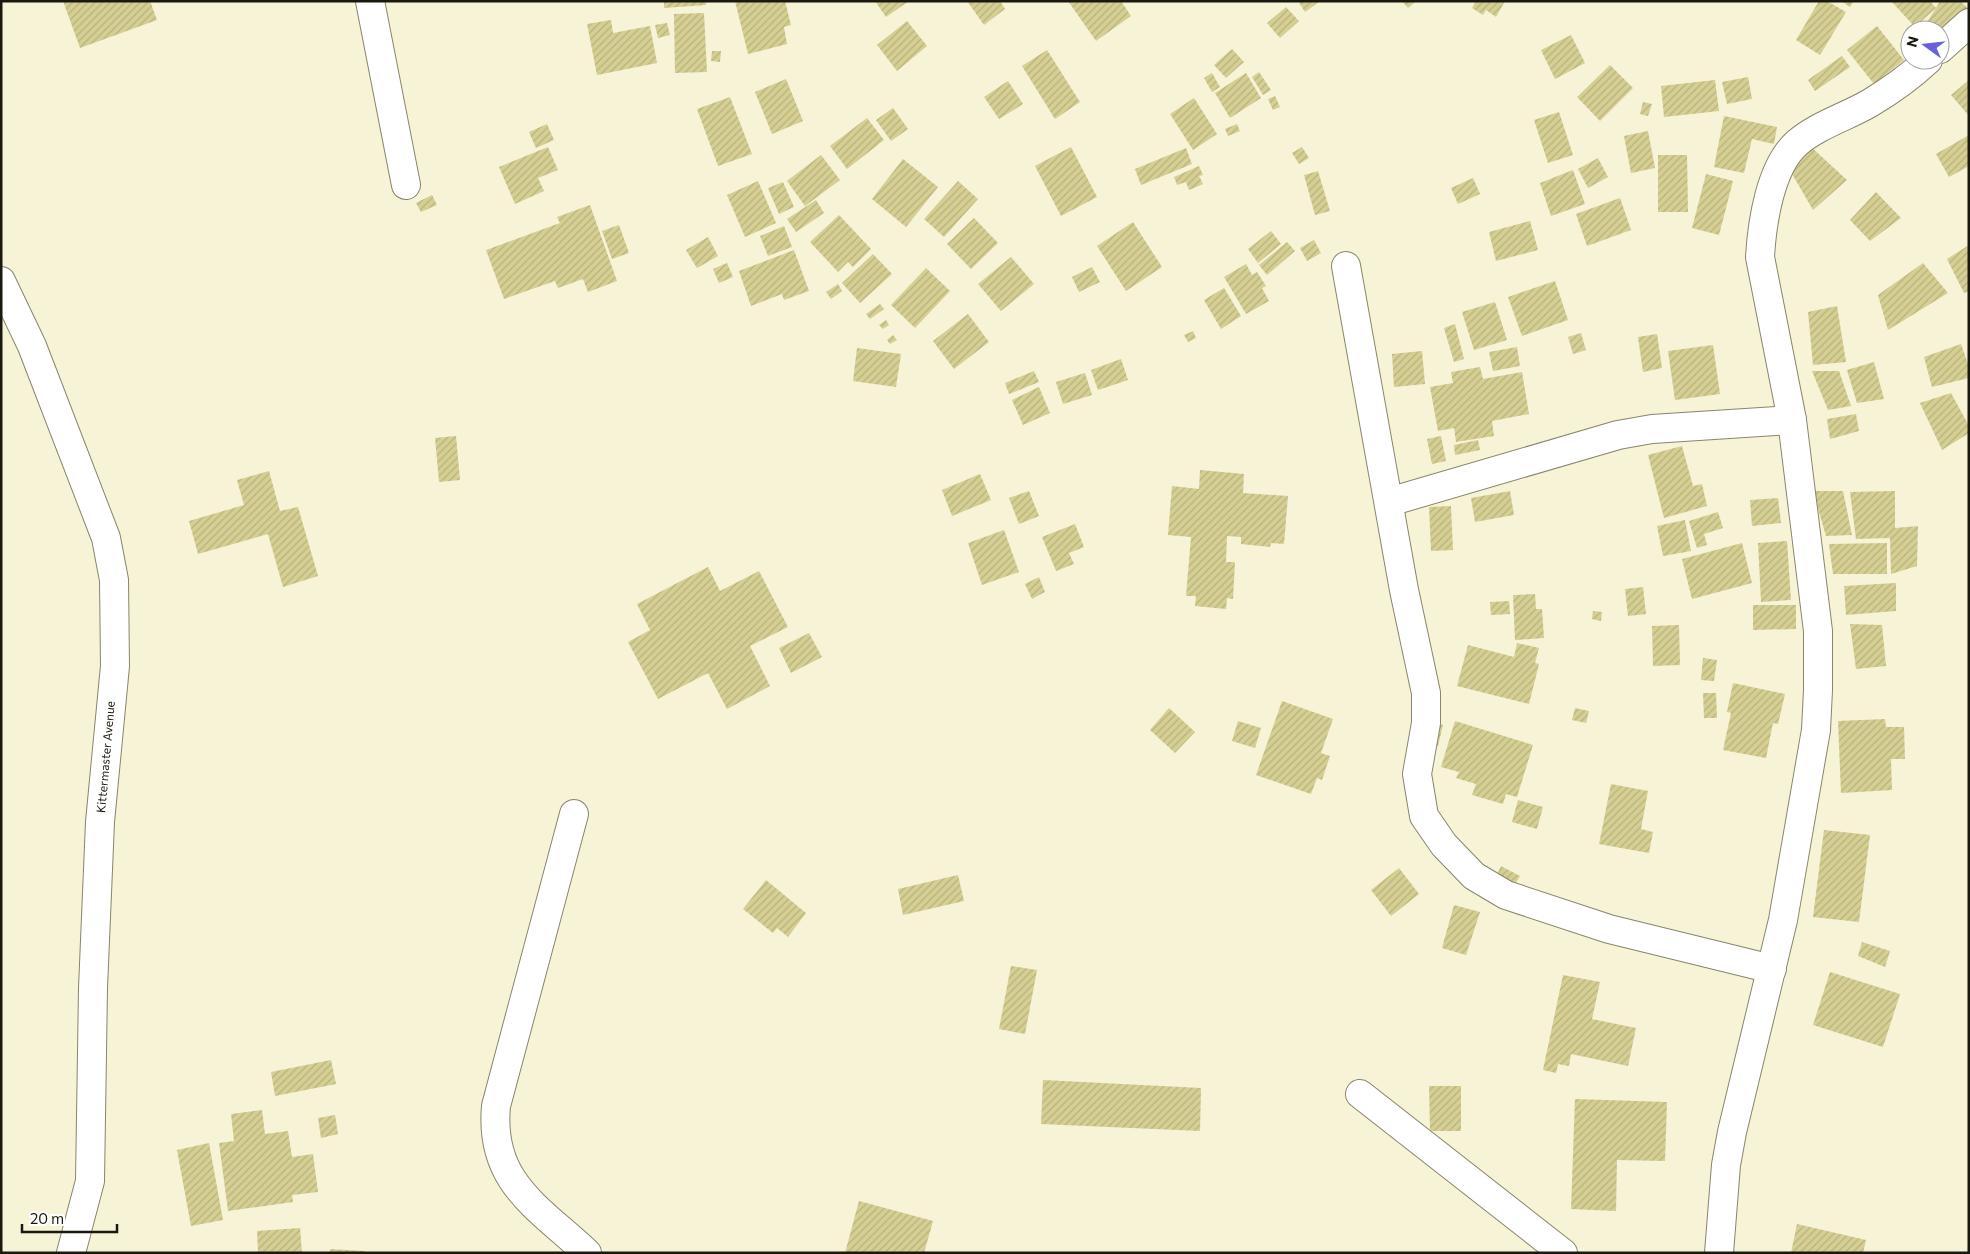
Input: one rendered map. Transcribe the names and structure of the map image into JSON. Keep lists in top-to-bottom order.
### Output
{
  "streets": {
    "street": ["Kittermaster Avenue"]
  },
  "scale_bar": "20 m",
  "north": "left"
}
